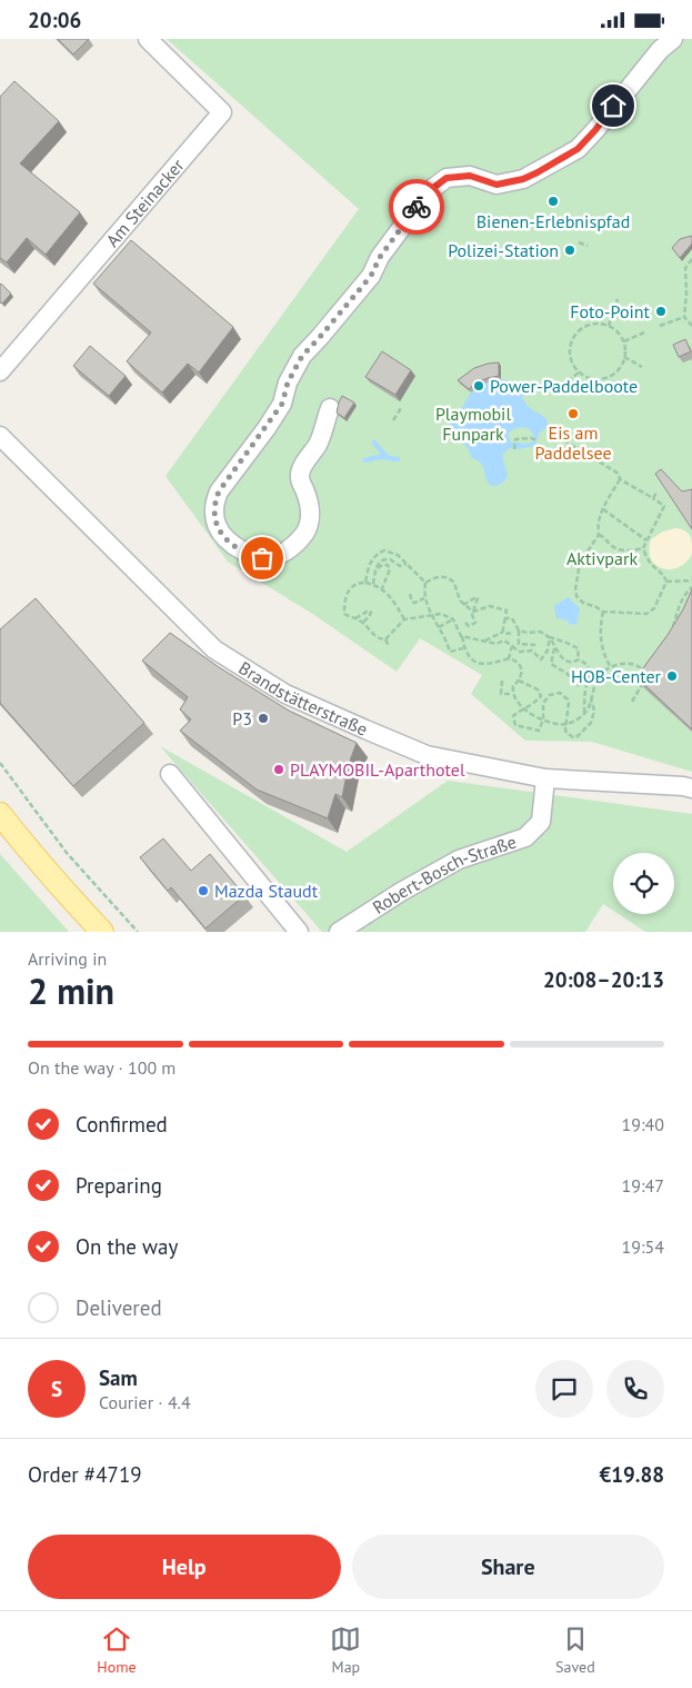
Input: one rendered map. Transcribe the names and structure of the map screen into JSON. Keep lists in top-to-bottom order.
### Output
{
  "streets": {
    "street": ["Am Steinacker", "Brandstätterstraße", "Robert-Bosch-Straße"]
  },
  "crossings": [
    ["Brandstätterstraße", "Robert-Bosch-Straße"]
  ],
  "parks": ["Playmobil Funpark", "Aktivpark"],
  "places": [
    "Bienen-Erlebnispfad",
    "Polizei-Station",
    "Foto-Point",
    "Power-Paddelboote",
    "Eis am Paddelsee",
    "HOB-Center",
    "P3",
    "PLAYMOBIL-Aparthotel",
    "Mazda Staudt"
  ],
  "page": {
    "status": "20:06",
    "heading": ["2 min", "Arriving in", "20:08–20:13"],
    "panel": [
      "Sam",
      "Courier · 4.4",
      "Order #4719",
      "€19.88"
    ],
    "bar": "On the way · 100 m",
    "list": [
      ["Confirmed", "19:40"],
      ["Preparing", "19:47"],
      ["On the way", "19:54"],
      "Delivered"
    ],
    "round": "S",
    "buttons": ["Help", "Share"],
    "tabs": ["Home", "Map", "Saved"]
  }
}
